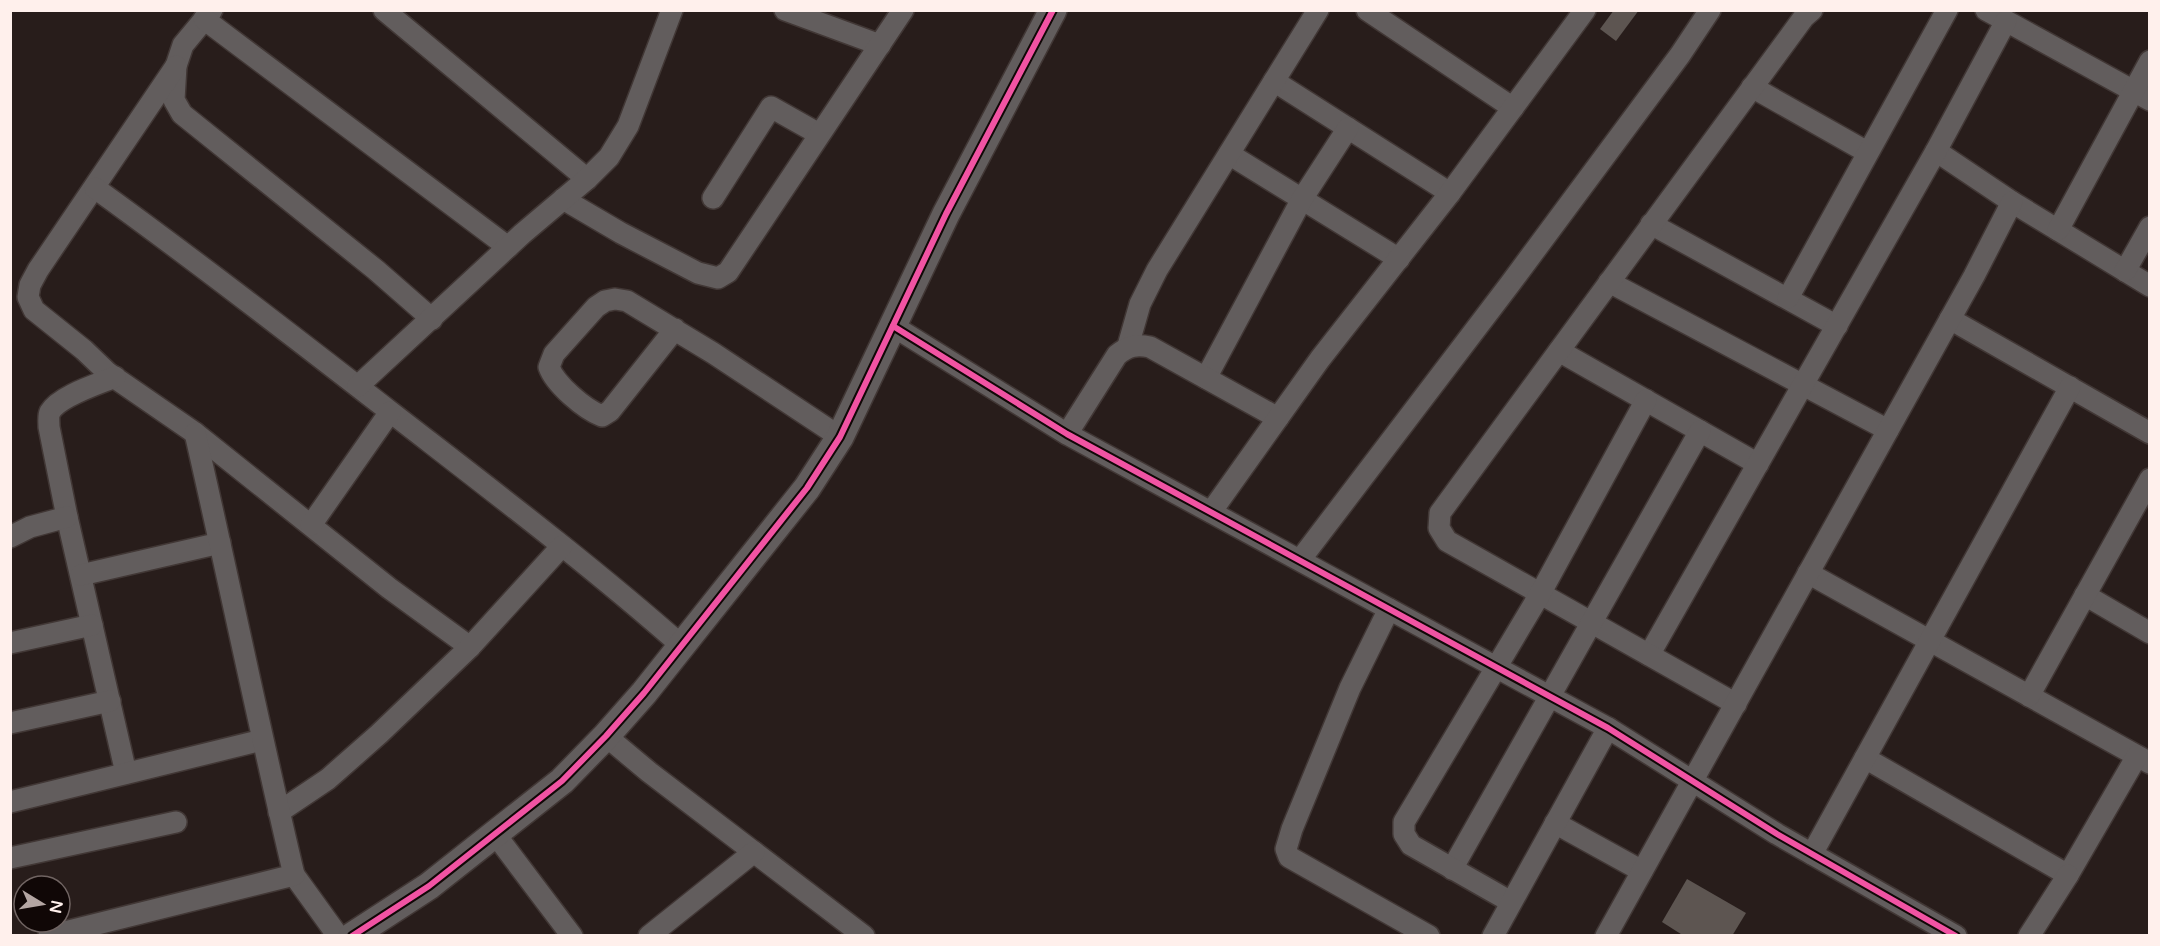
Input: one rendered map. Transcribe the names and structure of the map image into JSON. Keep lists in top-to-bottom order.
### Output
{
  "north": "right"
}
